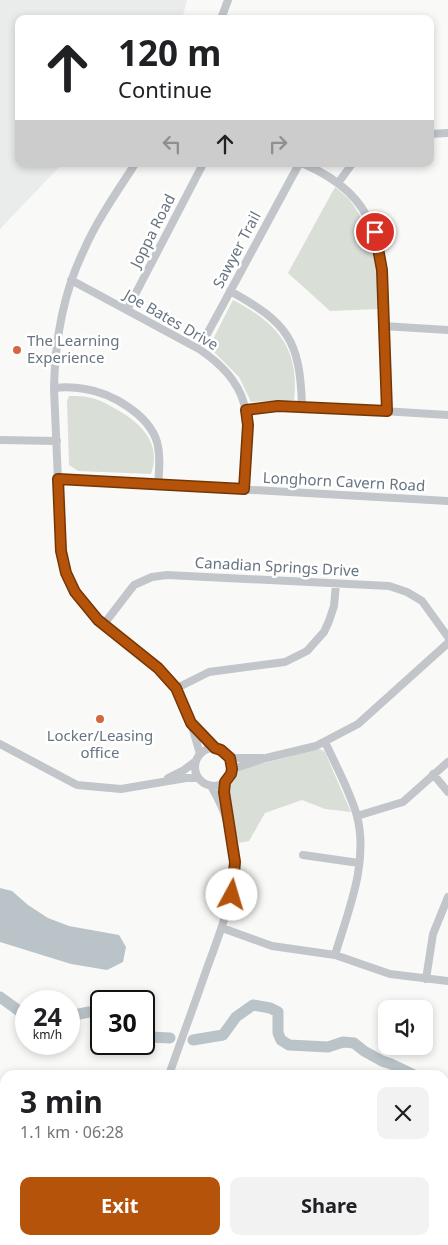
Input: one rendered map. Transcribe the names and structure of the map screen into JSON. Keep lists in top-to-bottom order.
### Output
{
  "streets": {
    "street": [
      "Joppa Road",
      "Sawyer Trail",
      "Joe Bates Drive",
      "Longhorn Cavern Road",
      "Canadian Springs Drive"
    ]
  },
  "crossings": [
    ["Joppa Road", "Joe Bates Drive"],
    ["Sawyer Trail", "Joe Bates Drive"],
    ["Joe Bates Drive", "Longhorn Cavern Road"]
  ],
  "places": ["The Learning Experience", "Locker/Leasing office"],
  "page": {
    "turn": ["120 m", "Continue"],
    "speed": "24 km/h",
    "limit": "30",
    "heading": ["3 min", "1.1 km · 06:28"],
    "buttons": ["Exit", "Share"]
  }
}
